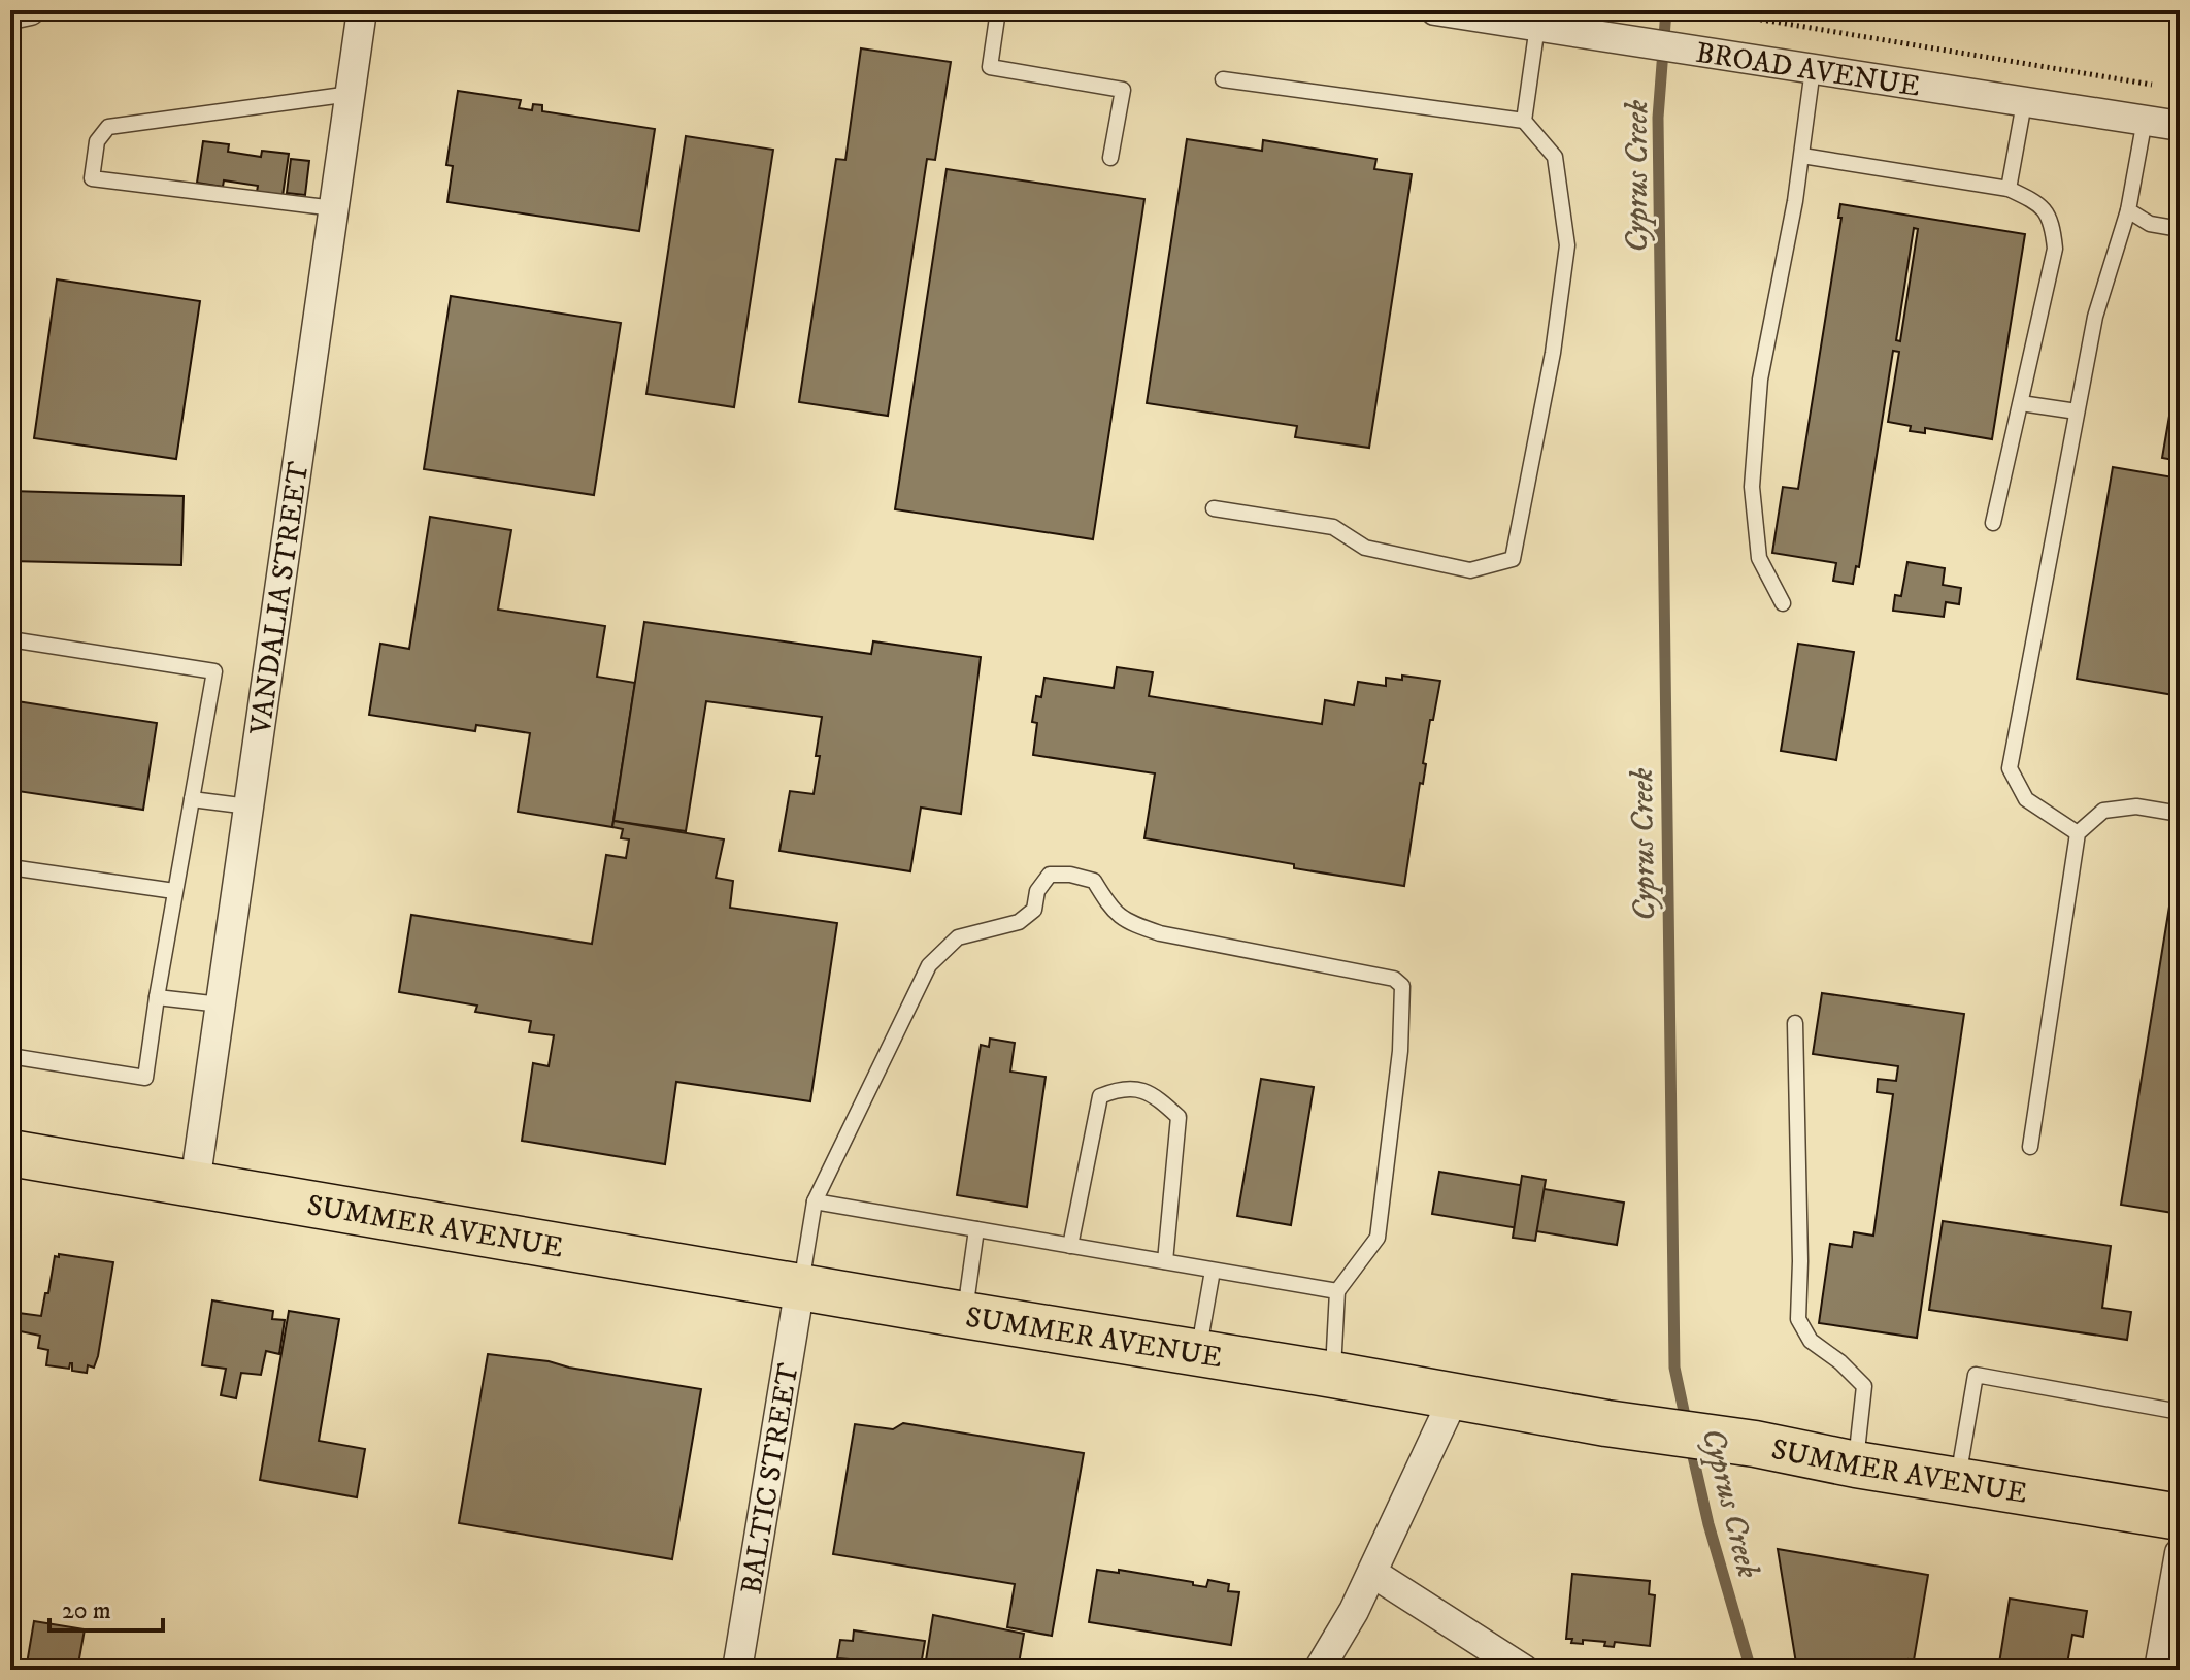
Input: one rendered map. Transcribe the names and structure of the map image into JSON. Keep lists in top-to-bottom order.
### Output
{
  "streets": {
    "main road": ["SUMMER AVENUE"],
    "street": ["BROAD AVENUE", "VANDALIA STREET", "BALTIC STREET"]
  },
  "crossings": [
    ["VANDALIA STREET", "SUMMER AVENUE"],
    ["SUMMER AVENUE", "BALTIC STREET"]
  ],
  "water": ["Cyprus Creek"],
  "scale_bar": "20 m"
}
